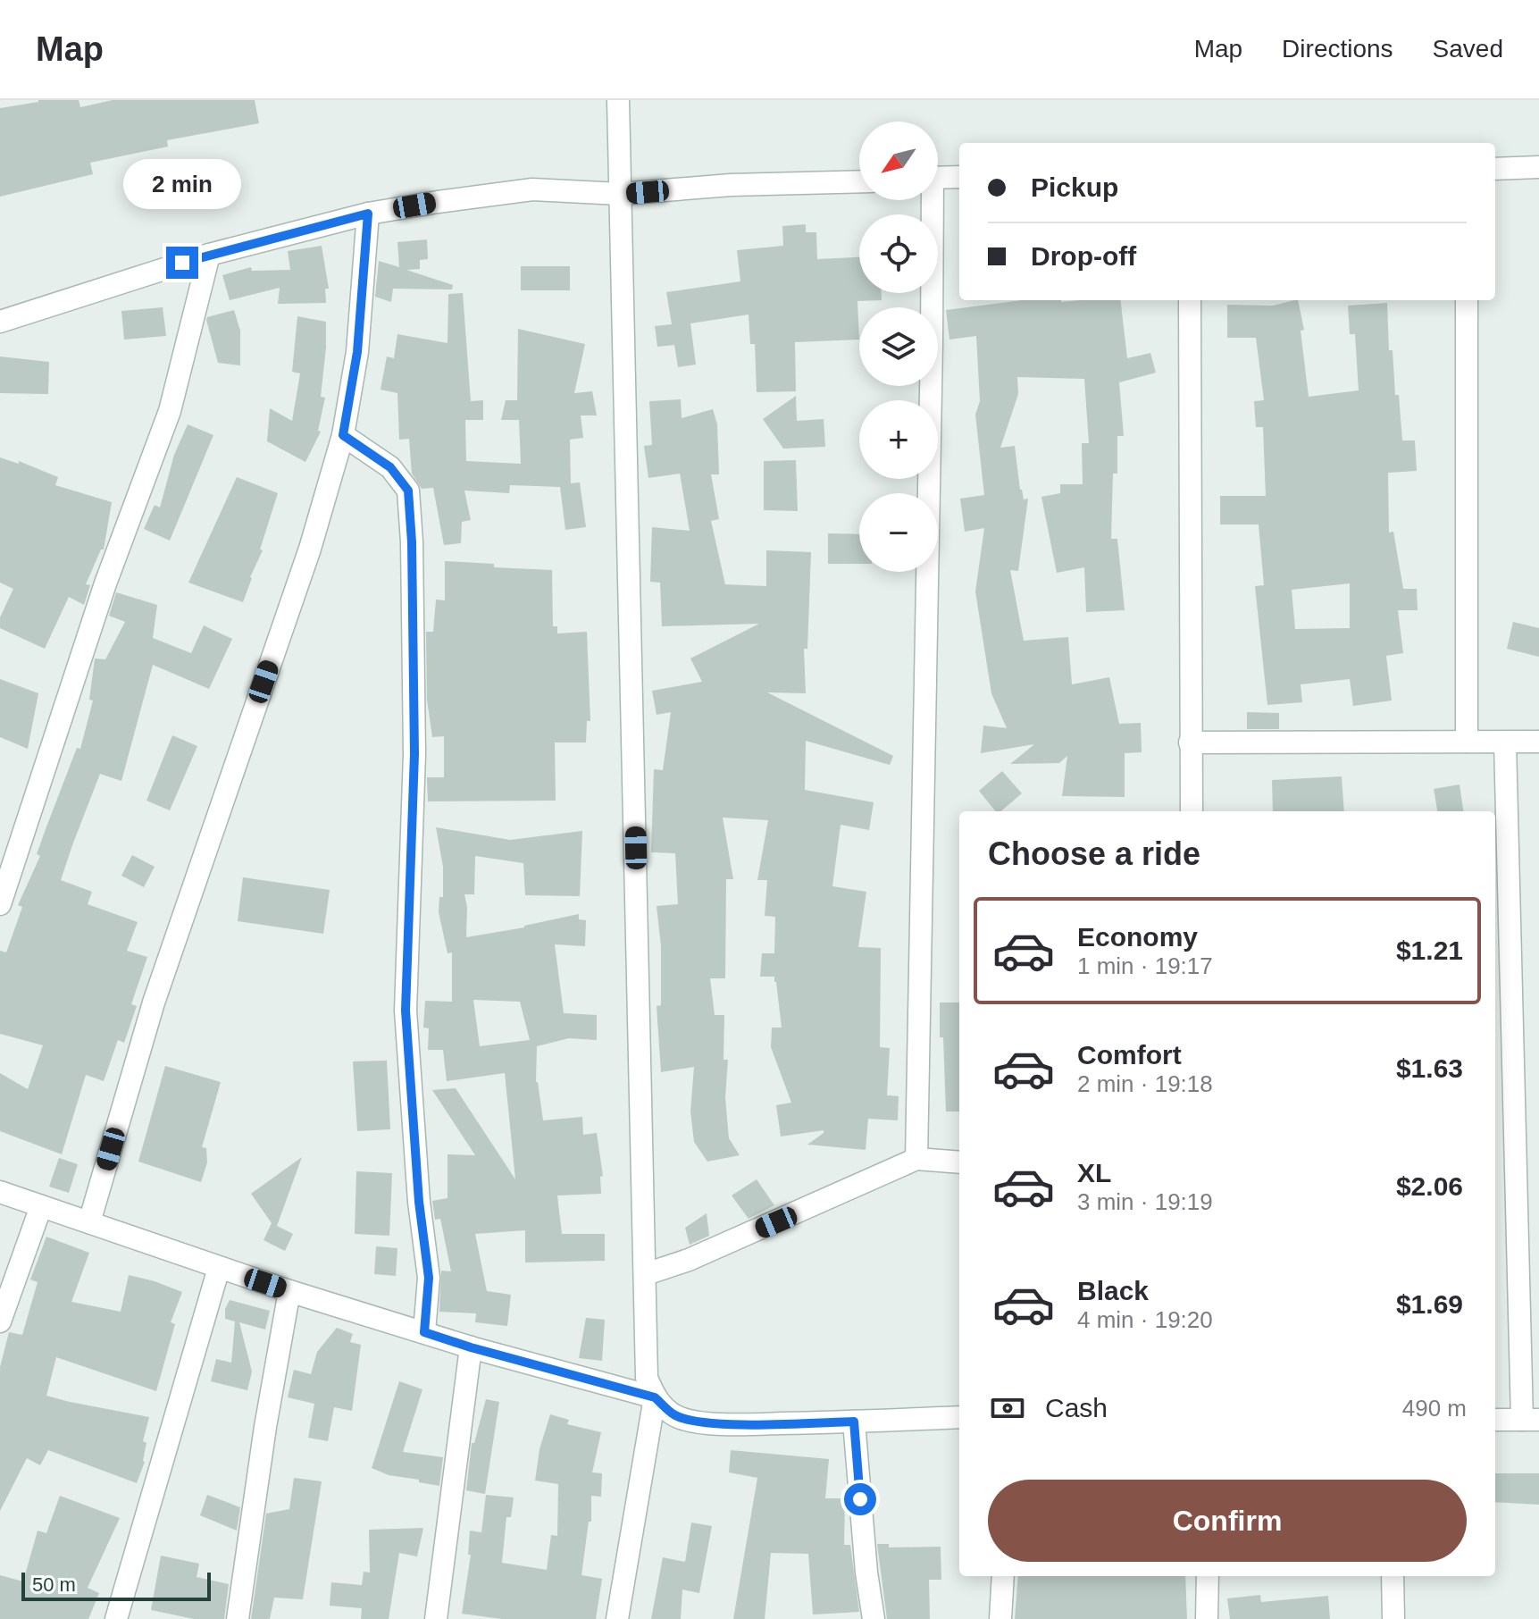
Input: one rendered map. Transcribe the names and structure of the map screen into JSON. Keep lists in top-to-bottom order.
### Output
{
  "scale_bar": "50 m",
  "north": "bottom left",
  "page": {
    "header": "Map",
    "nav": ["Map", "Directions", "Saved"],
    "map_buttons": ["+", "−"],
    "banner": ["Pickup", "Drop-off"],
    "bubble": "2 min",
    "heading": "Choose a ride",
    "list": [
      {
        "name": "Economy",
        "note": "1 min · 19:17",
        "value": "$1.21"
      },
      {
        "name": "Comfort",
        "note": "2 min · 19:18",
        "value": "$1.63"
      },
      {
        "name": "XL",
        "note": "3 min · 19:19",
        "value": "$2.06"
      },
      {
        "name": "Black",
        "note": "4 min · 19:20",
        "value": "$1.69"
      }
    ],
    "pay": ["Cash", "490 m"],
    "buttons": "Confirm",
    "scale": "50 m"
  }
}
